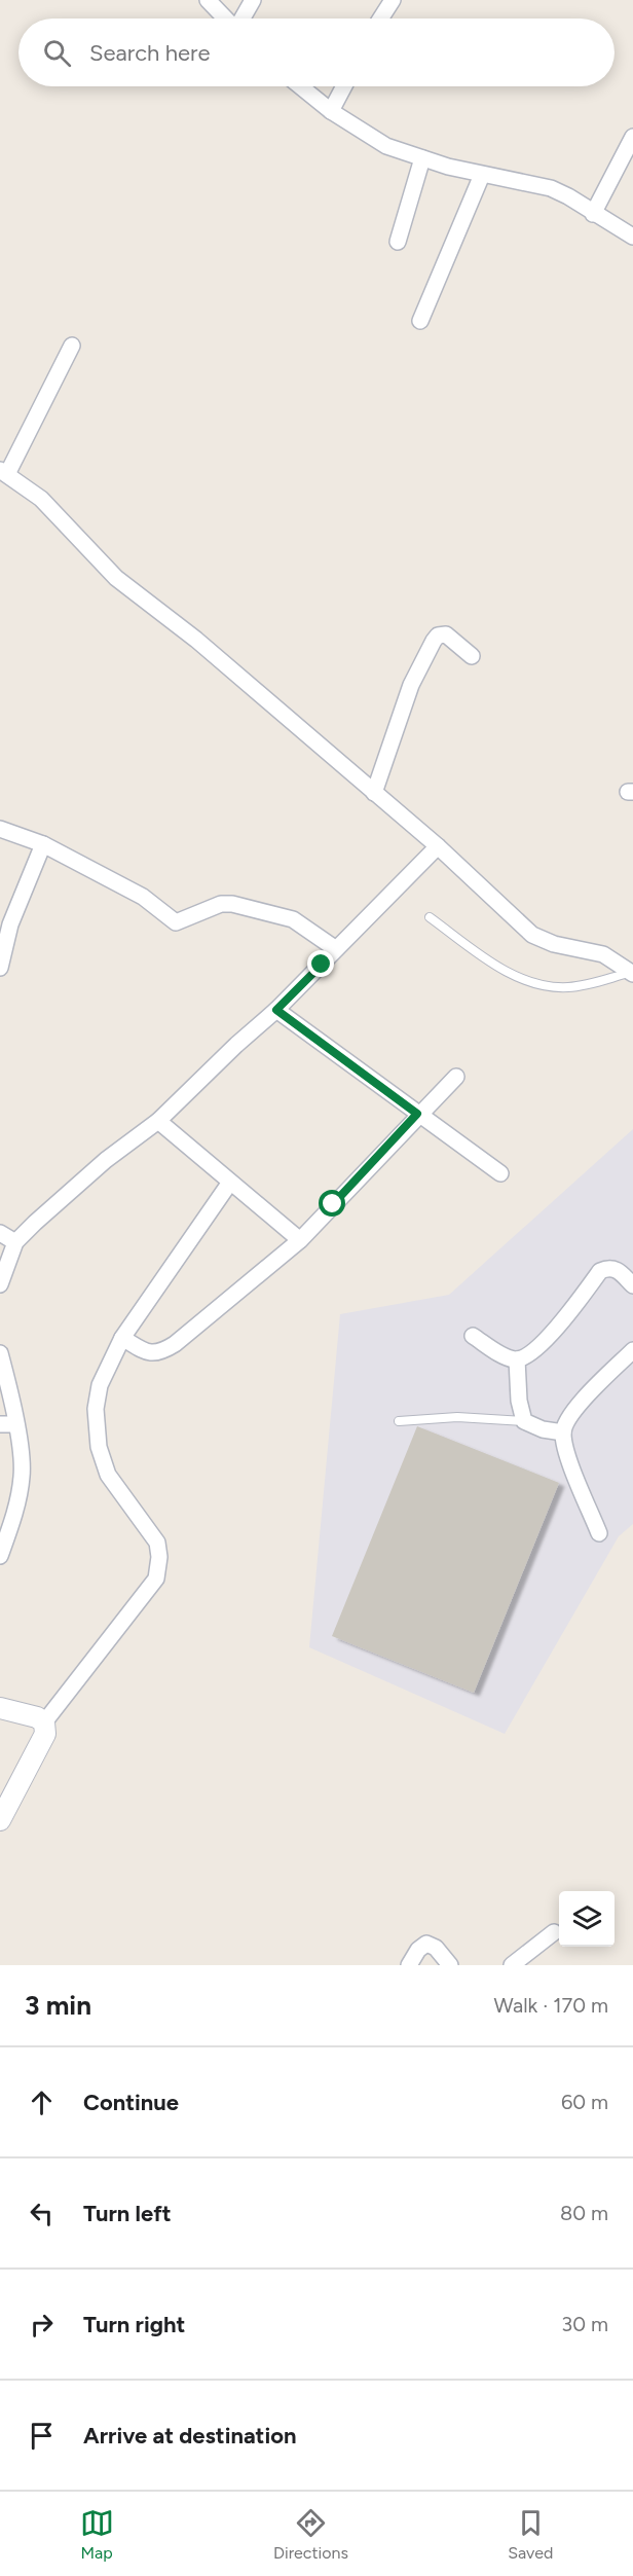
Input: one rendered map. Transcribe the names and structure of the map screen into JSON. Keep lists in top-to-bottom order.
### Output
{
  "page": {
    "search": "Search here",
    "heading": ["3 min", "Walk · 170 m"],
    "list": [
      ["Continue", "60 m"],
      ["Turn left", "80 m"],
      ["Turn right", "30 m"],
      "Arrive at destination"
    ],
    "nav": ["Map", "Directions", "Saved"]
  }
}
